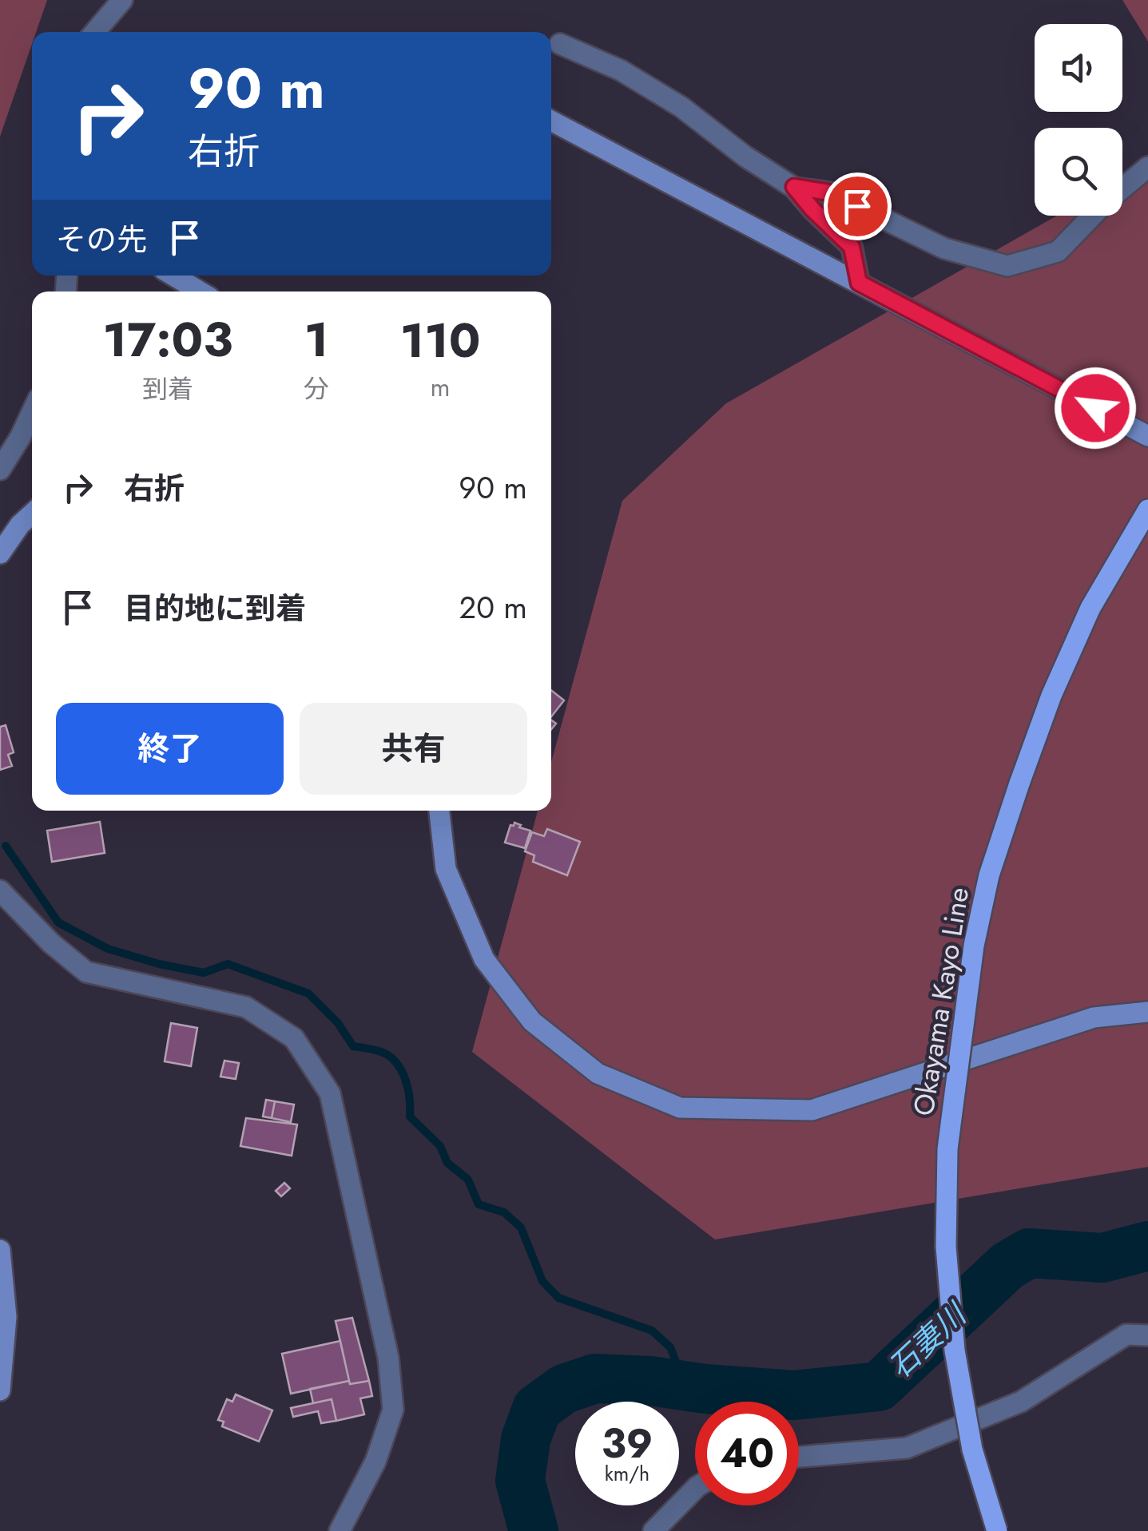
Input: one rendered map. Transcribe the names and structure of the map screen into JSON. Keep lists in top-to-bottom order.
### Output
{
  "streets": {
    "main road": ["Okayama Kayo Line"]
  },
  "water": ["石妻川"],
  "page": {
    "turn": ["90 m", "右折"],
    "then": "その先",
    "eta": [
      "17:03",
      "到着",
      "1",
      "分",
      "110",
      "m"
    ],
    "list": [
      {
        "name": "右折",
        "value": "90 m"
      },
      {
        "name": "目的地に到着",
        "value": "20 m"
      }
    ],
    "buttons": ["終了", "共有"],
    "speed": "39 km/h",
    "limit": "40"
  }
}
